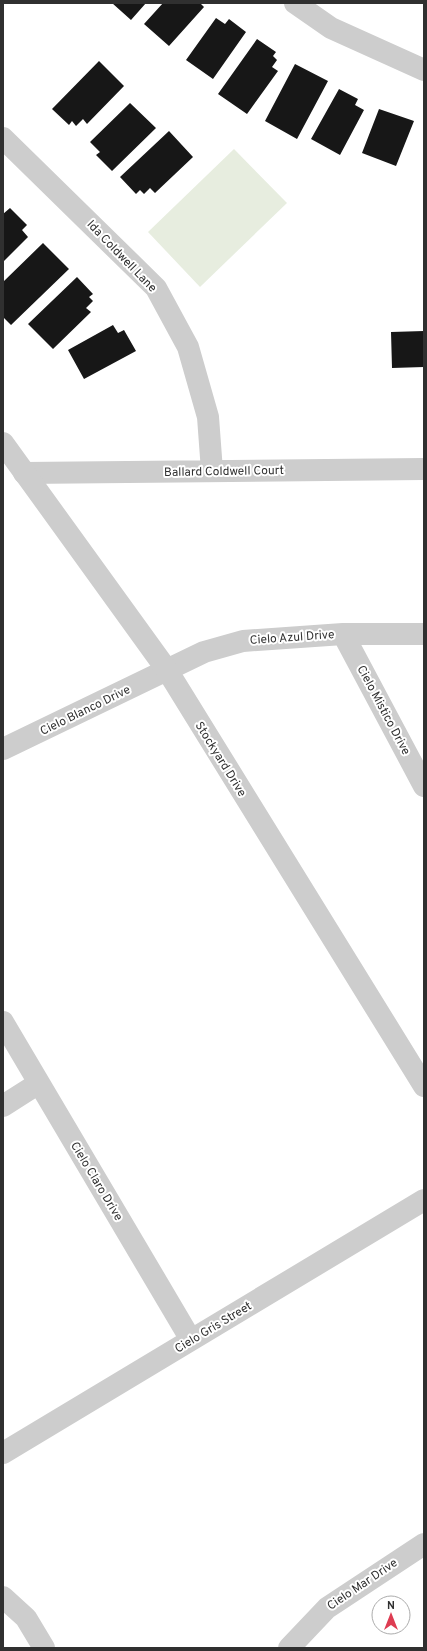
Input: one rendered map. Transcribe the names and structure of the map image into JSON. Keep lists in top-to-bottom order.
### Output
{
  "streets": {
    "street": [
      "Ida Coldwell Lane",
      "Ballard Coldwell Court",
      "Cielo Azul Drive",
      "Cielo Blanco Drive",
      "Cielo Mistico Drive",
      "Stockyard Drive",
      "Cielo Claro Drive",
      "Cielo Gris Street",
      "Cielo Mar Drive"
    ]
  },
  "crossings": [
    ["Ida Coldwell Lane", "Ballard Coldwell Court"],
    ["Ballard Coldwell Court", "Stockyard Drive"],
    ["Cielo Azul Drive", "Cielo Blanco Drive"],
    ["Cielo Azul Drive", "Cielo Mistico Drive"],
    ["Cielo Azul Drive", "Stockyard Drive"],
    ["Cielo Blanco Drive", "Stockyard Drive"],
    ["Cielo Claro Drive", "Cielo Gris Street"]
  ],
  "north": "top"
}
